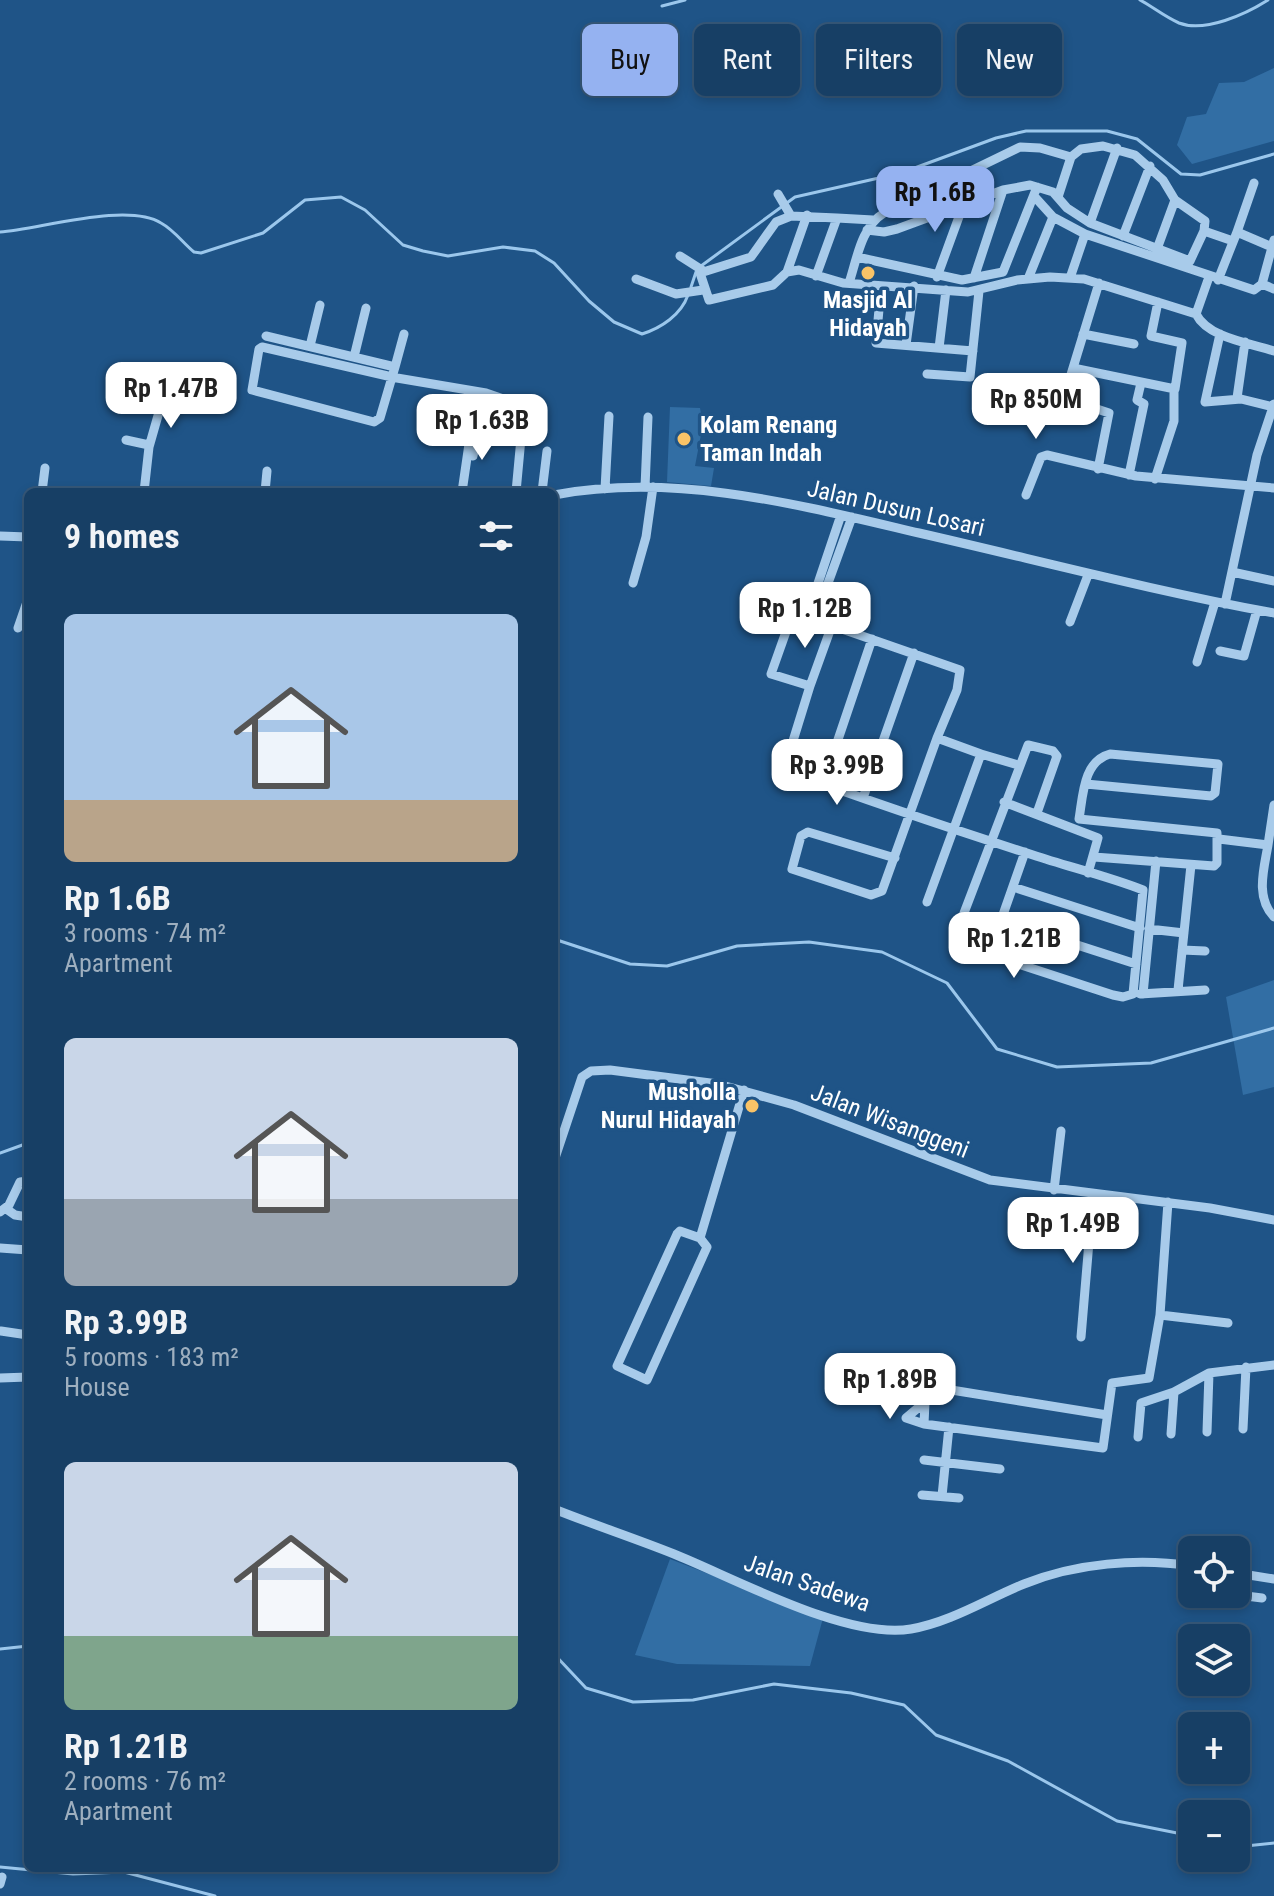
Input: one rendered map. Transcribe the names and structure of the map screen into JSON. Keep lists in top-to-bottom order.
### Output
{
  "streets": {
    "street": ["Jalan Dusun Losari", "Jalan Wisanggeni", "Jalan Sadewa"]
  },
  "places": ["Masjid Al Hidayah", "Kolam Renang Taman Indah", "Musholla Nurul Hidayah"],
  "page": {
    "chip": [
      "Buy",
      "Rent",
      "Filters",
      "New"
    ],
    "price": [
      "Rp 1.6B",
      "Rp 1.47B",
      "Rp 850M",
      "Rp 1.63B",
      "Rp 1.12B",
      "Rp 3.99B",
      "Rp 1.21B",
      "Rp 1.49B",
      "Rp 1.89B"
    ],
    "heading": "9 homes",
    "list": [
      {
        "name": "Rp 1.6B",
        "note": "3 rooms · 74 m² · Apartment"
      },
      {
        "name": "Rp 3.99B",
        "note": "5 rooms · 183 m² · House"
      },
      {
        "name": "Rp 1.21B",
        "note": "2 rooms · 76 m² · Apartment"
      }
    ],
    "map_buttons": ["+", "−"]
  }
}
